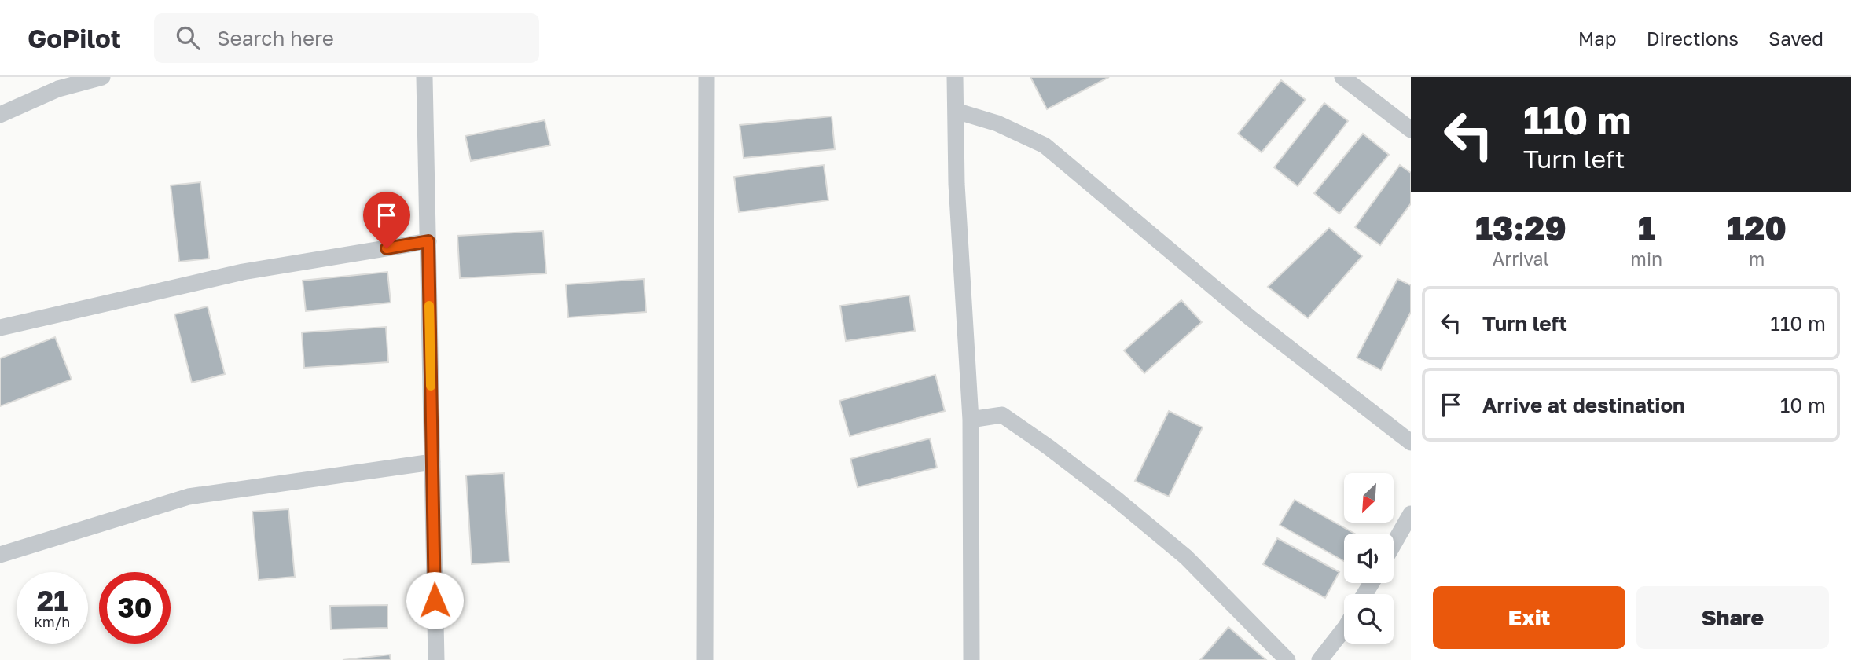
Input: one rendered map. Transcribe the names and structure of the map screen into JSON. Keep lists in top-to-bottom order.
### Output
{
  "north": "bottom left",
  "page": {
    "header": "GoPilot",
    "search": "Search here",
    "nav": ["Map", "Directions", "Saved"],
    "turn": ["110 m", "Turn left"],
    "eta": [
      "13:29",
      "Arrival",
      "1",
      "min",
      "120",
      "m"
    ],
    "list": [
      {
        "name": "Turn left",
        "value": "110 m"
      },
      {
        "name": "Arrive at destination",
        "value": "10 m"
      }
    ],
    "speed": "21 km/h",
    "limit": "30",
    "buttons": ["Exit", "Share"]
  }
}
